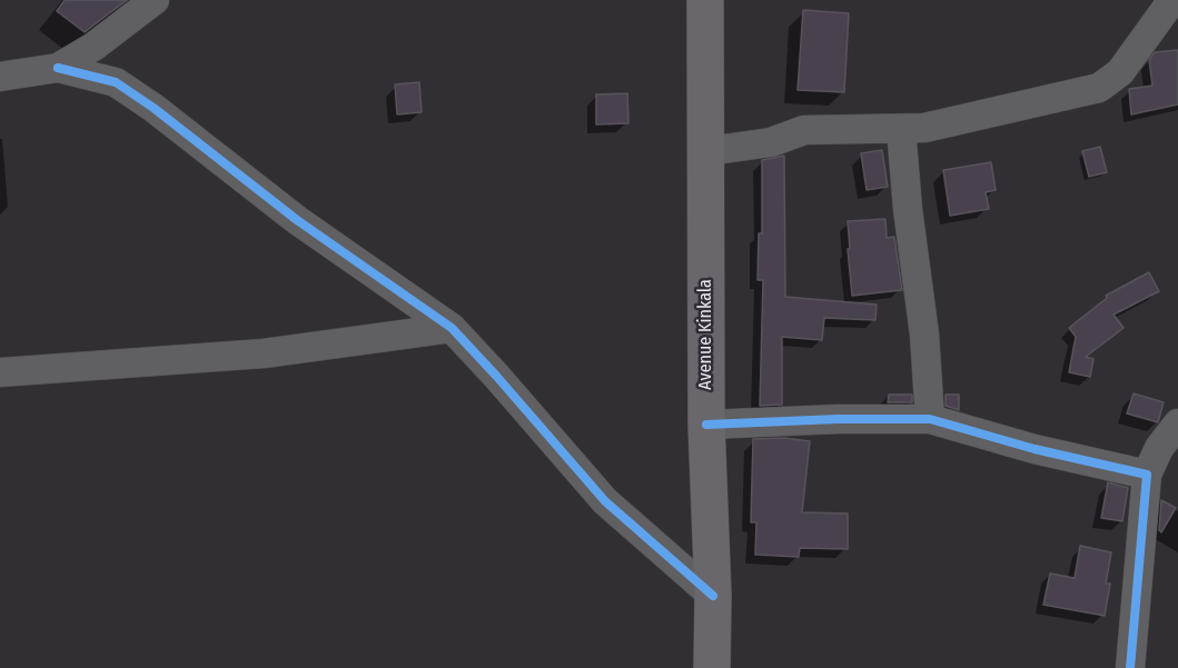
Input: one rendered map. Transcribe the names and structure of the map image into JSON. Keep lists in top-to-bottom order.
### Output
{
  "streets": {
    "main road": ["Avenue Kinkala"]
  }
}
